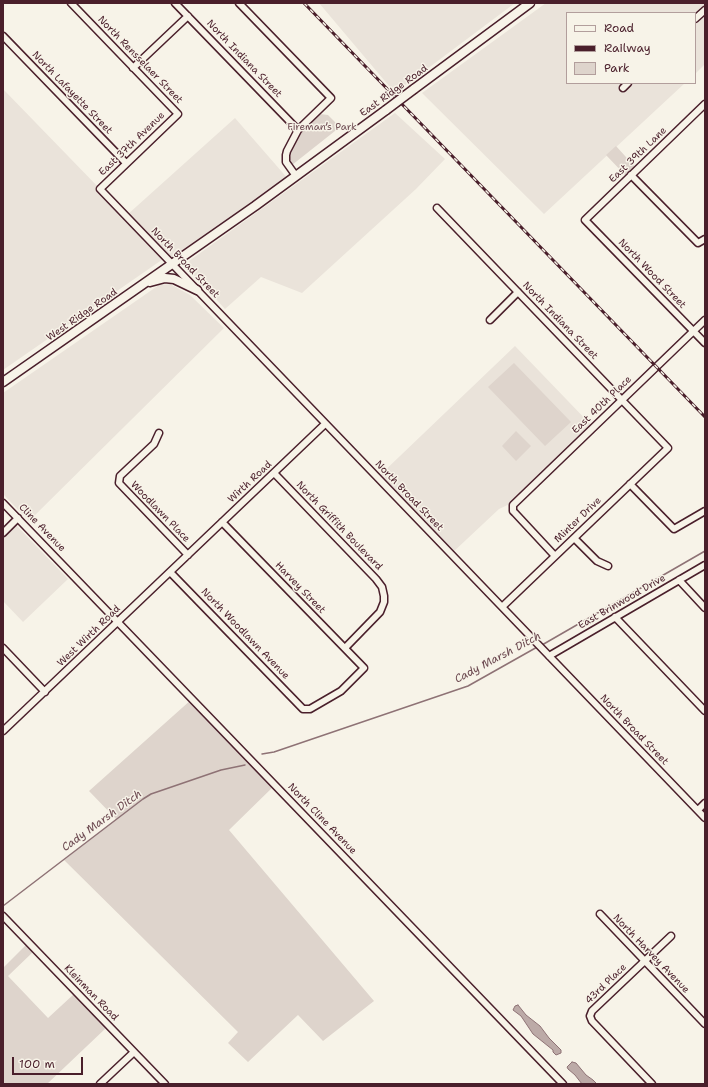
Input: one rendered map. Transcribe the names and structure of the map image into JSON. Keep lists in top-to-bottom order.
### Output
{
  "streets": {
    "main road": ["East Ridge Road", "West Ridge Road"],
    "street": [
      "North Indiana Street",
      "North Rensselaer Street",
      "North Lafayette Street",
      "East 37th Avenue",
      "East 39th Lane",
      "North Broad Street",
      "North Wood Street",
      "East 40th Place",
      "Wirth Road",
      "Woodlawn Place",
      "Minter Drive",
      "North Griffith Boulevard",
      "Cline Avenue",
      "Harvey Street",
      "East Brinwood Drive",
      "North Woodlawn Avenue",
      "West Wirth Road",
      "North Cline Avenue",
      "North Harvey Avenue",
      "43rd Place",
      "Kleinman Road"
    ]
  },
  "crossings": [
    ["North Indiana Street", "East 40th Place"],
    ["North Indiana Street", "Minter Drive"],
    ["North Rensselaer Street", "East 37th Avenue"],
    ["East Ridge Road", "North Broad Street"],
    ["East Ridge Road", "West Ridge Road"],
    ["North Lafayette Street", "East 37th Avenue"],
    ["East 37th Avenue", "North Broad Street"],
    ["East 39th Lane", "North Wood Street"],
    ["North Broad Street", "West Ridge Road"],
    ["North Broad Street", "Wirth Road"],
    ["North Broad Street", "Minter Drive"],
    ["North Broad Street", "East Brinwood Drive"],
    ["North Wood Street", "East 40th Place"],
    ["East 40th Place", "Minter Drive"],
    ["Wirth Road", "Woodlawn Place"],
    ["Wirth Road", "North Griffith Boulevard"],
    ["Wirth Road", "Harvey Street"],
    ["Wirth Road", "West Wirth Road"],
    ["Woodlawn Place", "West Wirth Road"],
    ["North Griffith Boulevard", "Harvey Street"],
    ["Cline Avenue", "North Cline Avenue"],
    ["Harvey Street", "North Woodlawn Avenue"],
    ["North Woodlawn Avenue", "West Wirth Road"],
    ["West Wirth Road", "North Cline Avenue"],
    ["North Harvey Avenue", "43rd Place"]
  ],
  "water": ["Cady Marsh Ditch"],
  "parks": ["Fireman’s Park"],
  "legend": ["Road", "Railway", "Park"],
  "scale_bar": "100 m"
}
